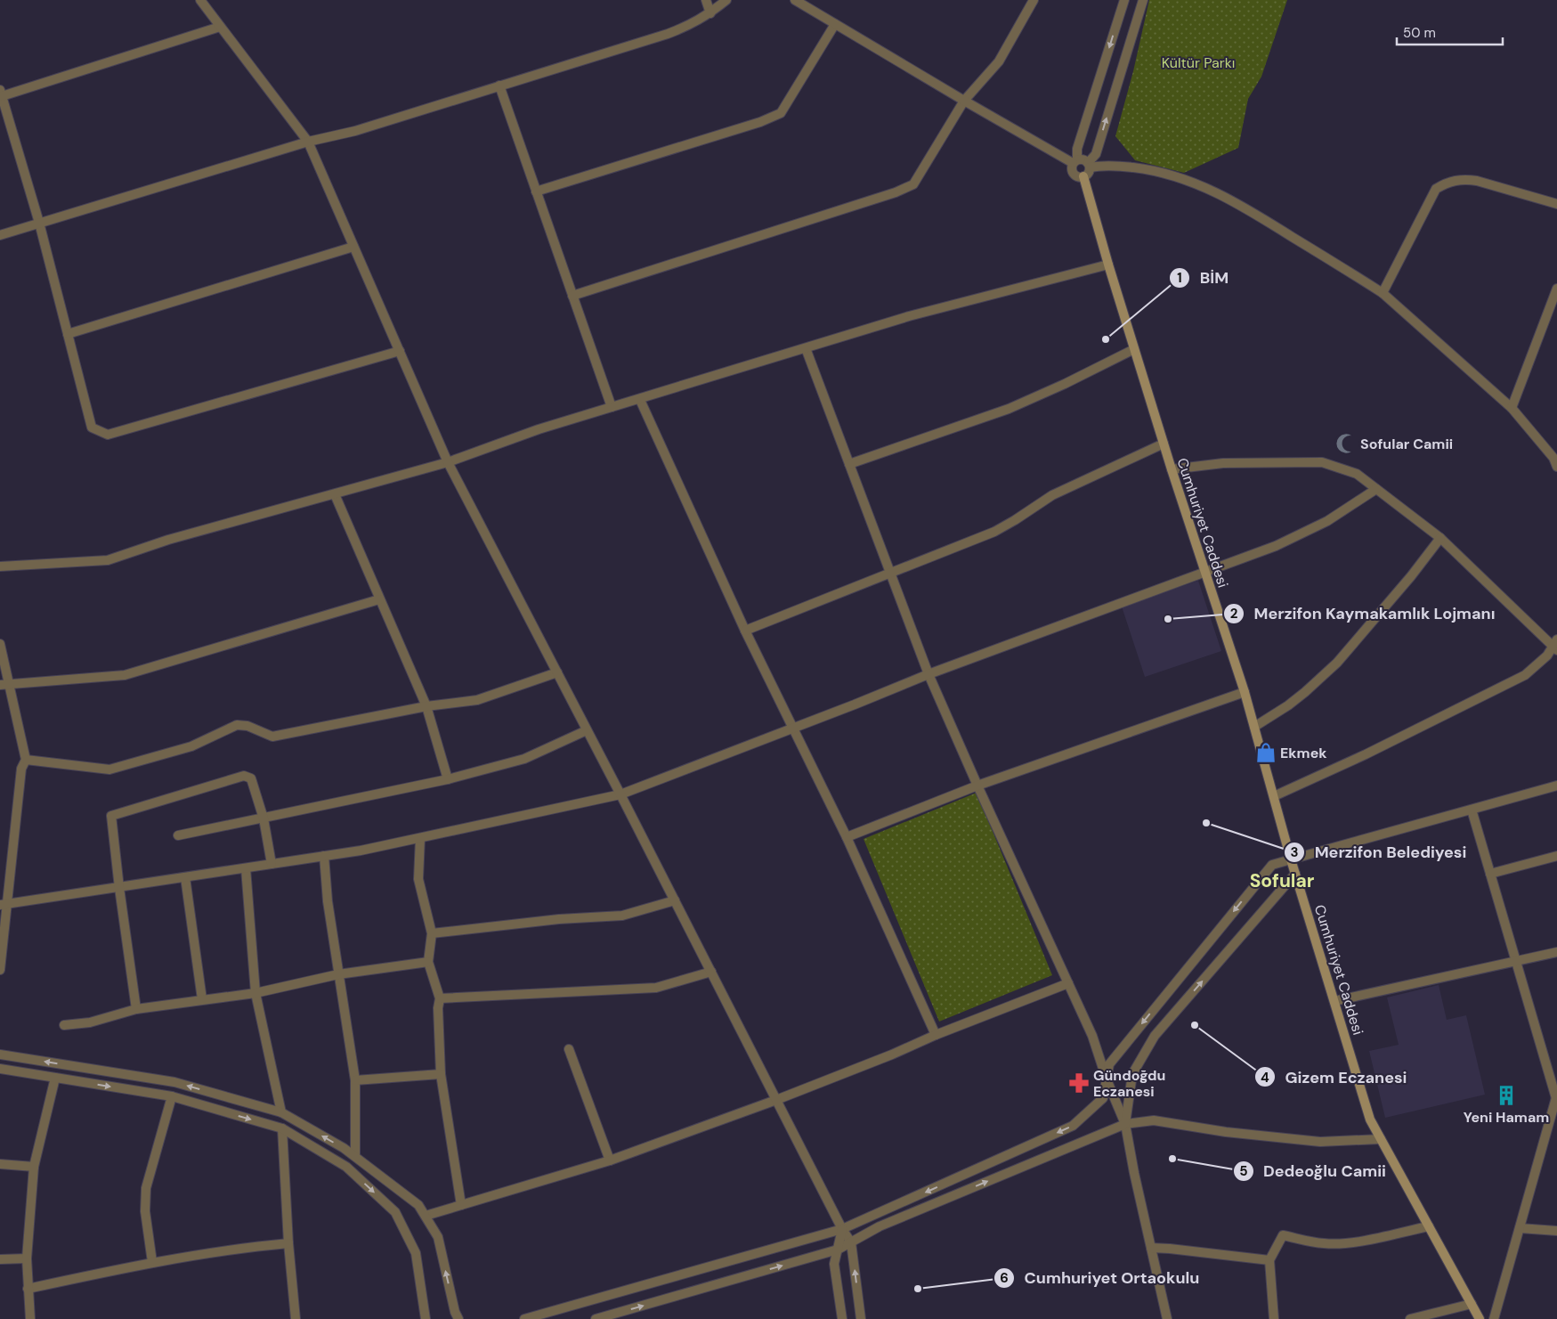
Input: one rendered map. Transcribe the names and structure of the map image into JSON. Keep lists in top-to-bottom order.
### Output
{
  "streets": {
    "main road": ["Cumhuriyet Caddesi"]
  },
  "districts": ["Sofular"],
  "parks": ["Kültür Parkı"],
  "places": {
    "other": [
      "BİM",
      "Merzifon Kaymakamlık Lojmanı",
      "Merzifon Belediyesi",
      "Gizem Eczanesi",
      "Dedeoğlu Camii",
      "Cumhuriyet Ortaokulu"
    ],
    "mosque": ["Sofular Camii"],
    "shop": ["Ekmek"],
    "pharmacy": ["Gündoğdu Eczanesi"],
    "building": ["Yeni Hamam"]
  },
  "scale_bar": "50 m"
}
